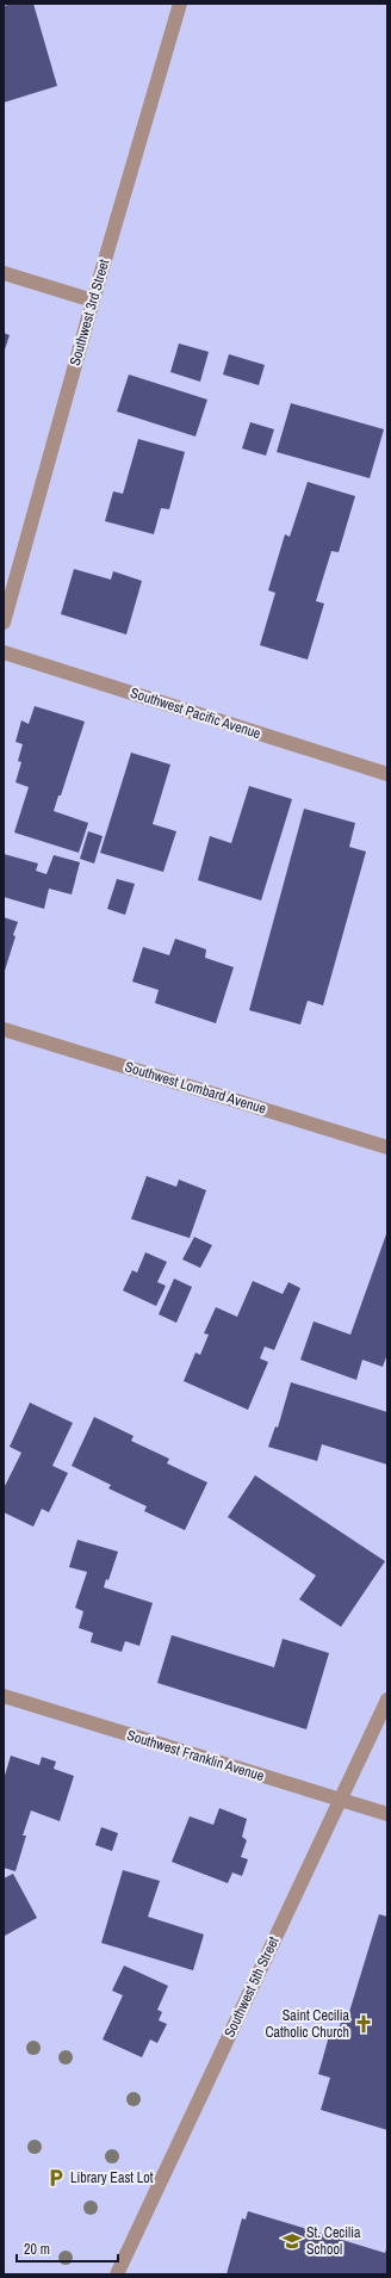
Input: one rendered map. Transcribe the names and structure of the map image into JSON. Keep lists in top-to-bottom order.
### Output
{
  "streets": {
    "street": [
      "Southwest 3rd Street",
      "Southwest Pacific Avenue",
      "Southwest Lombard Avenue",
      "Southwest Franklin Avenue",
      "Southwest 5th Street"
    ]
  },
  "crossings": [
    ["Southwest Franklin Avenue", "Southwest 5th Street"]
  ],
  "places": {
    "church": ["Saint Cecilia Catholic Church"],
    "parking": ["Library East Lot"],
    "school or university": ["St. Cecilia School"]
  },
  "scale_bar": "20 m"
}
